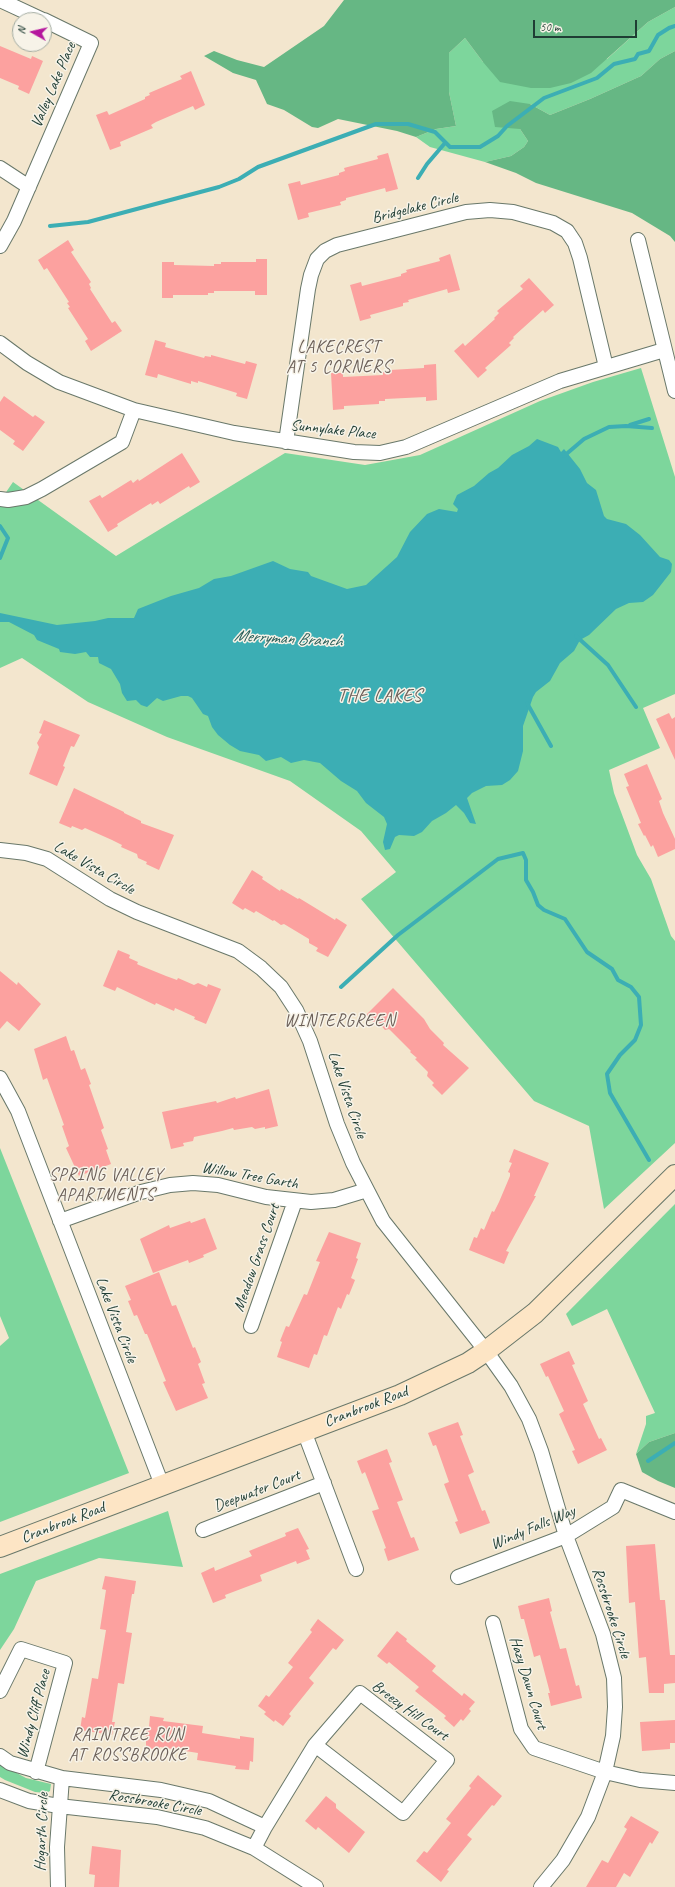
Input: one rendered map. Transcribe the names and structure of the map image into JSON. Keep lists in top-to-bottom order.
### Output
{
  "streets": {
    "street": [
      "Valley Lake Place",
      "Bridgelake Circle",
      "Sunnylake Place",
      "Lake Vista Circle",
      "Willow Tree Garth",
      "Meadow Grass Court",
      "Cranbrook Road",
      "Deepwater Court",
      "Windy Falls Way",
      "Rossbrooke Circle",
      "Hazy Dawn Court",
      "Breezy Hill Court",
      "Windy Cliff Place",
      "Hogarth Circle"
    ]
  },
  "crossings": [
    ["Bridgelake Circle", "Sunnylake Place"],
    ["Lake Vista Circle", "Willow Tree Garth"],
    ["Lake Vista Circle", "Cranbrook Road"],
    ["Lake Vista Circle", "Rossbrooke Circle"],
    ["Willow Tree Garth", "Meadow Grass Court"],
    ["Cranbrook Road", "Deepwater Court"],
    ["Cranbrook Road", "Rossbrooke Circle"],
    ["Windy Falls Way", "Rossbrooke Circle"],
    ["Rossbrooke Circle", "Hazy Dawn Court"],
    ["Rossbrooke Circle", "Breezy Hill Court"],
    ["Rossbrooke Circle", "Hogarth Circle"],
    ["Breezy Hill Court", "Windy Cliff Place"],
    ["Windy Cliff Place", "Hogarth Circle"]
  ],
  "districts": [
    "LAKECREST AT 5 CORNERS",
    "THE LAKES",
    "WINTERGREEN",
    "SPRING VALLEY APARTMENTS",
    "RAINTREE RUN AT ROSSBROOKE"
  ],
  "water": ["Merryman Branch"],
  "scale_bar": "50 m",
  "north": "left"
}
